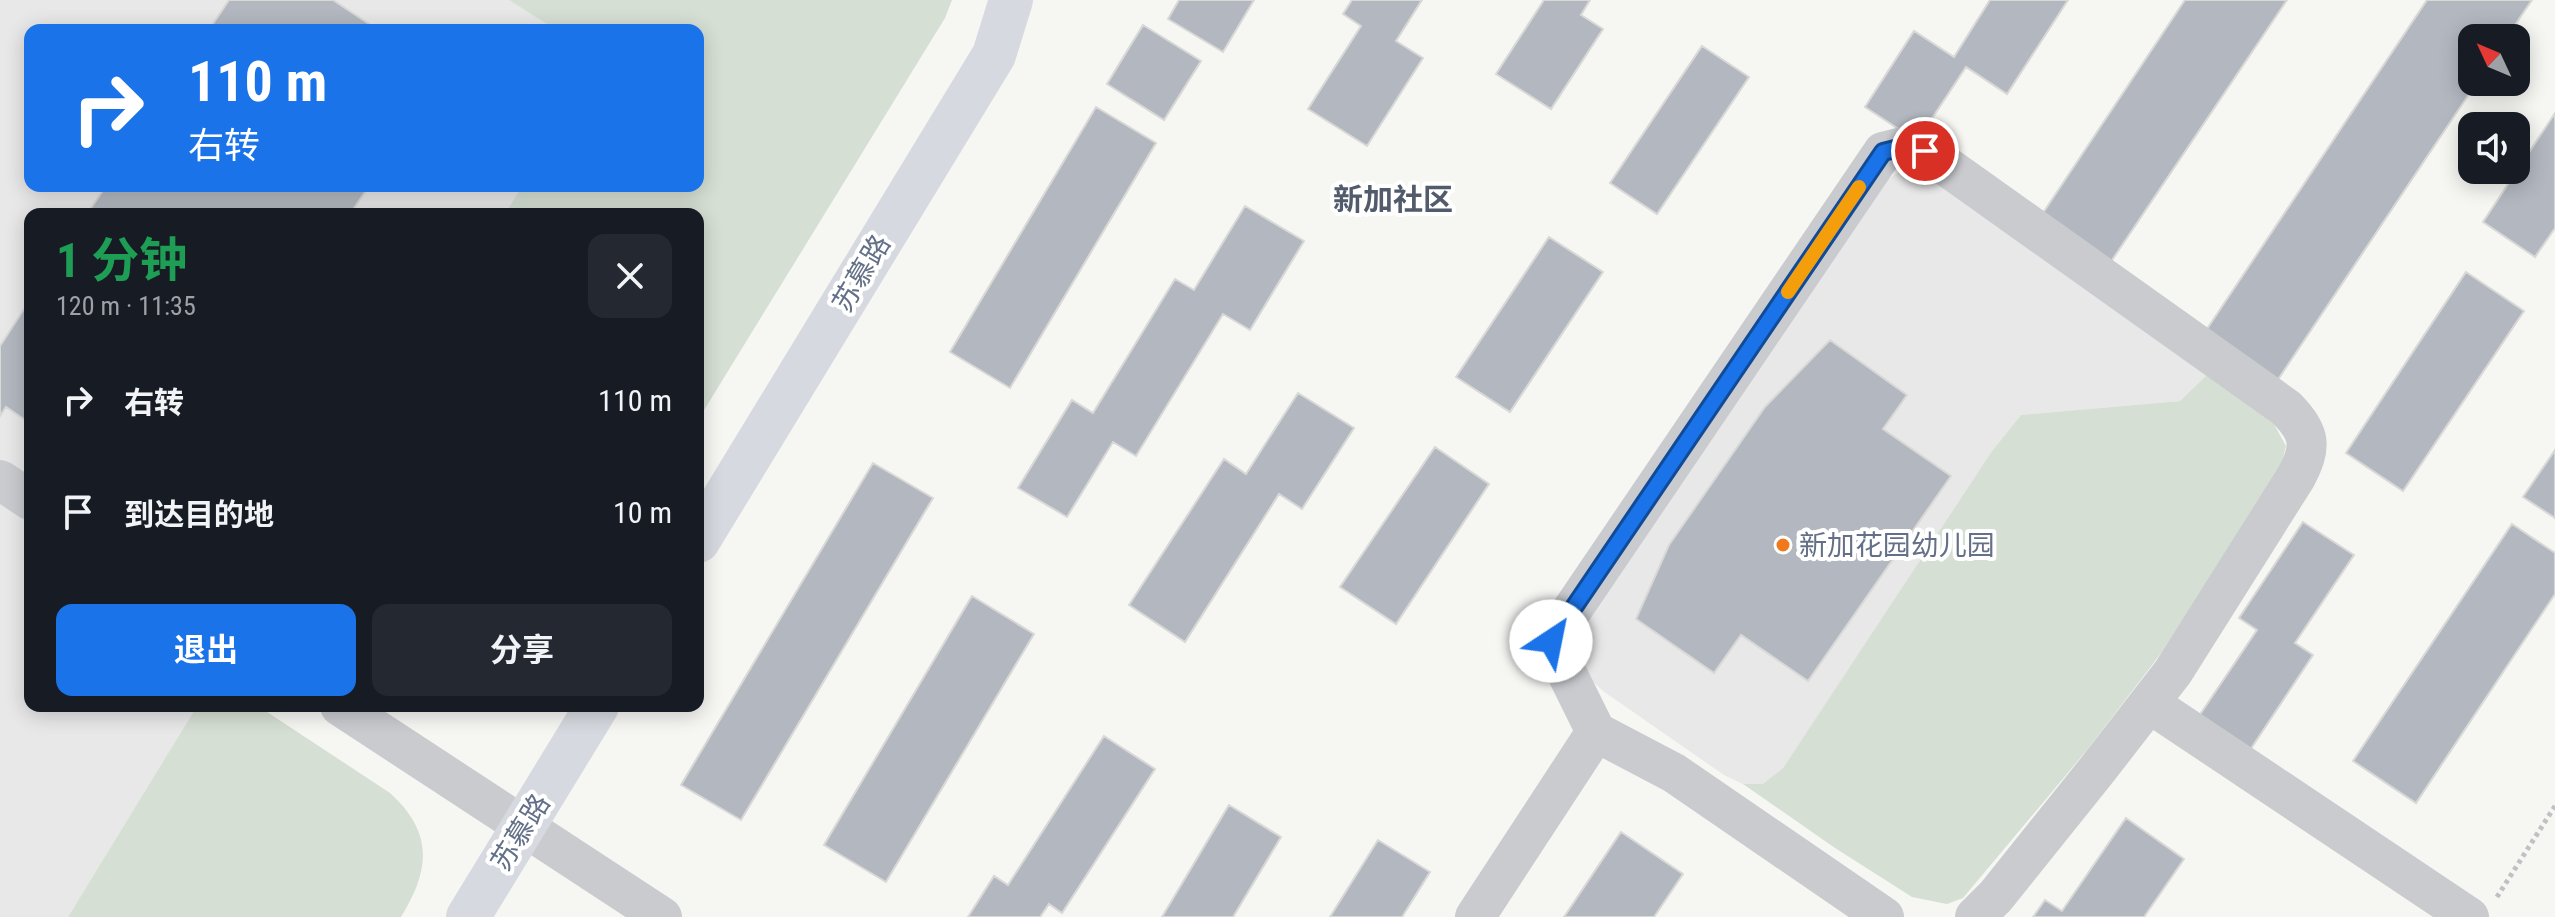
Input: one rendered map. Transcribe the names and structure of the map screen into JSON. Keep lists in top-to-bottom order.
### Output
{
  "streets": {
    "main road": ["苏慕路"]
  },
  "districts": ["新加社区"],
  "places": ["新加花园幼儿园"],
  "north": "top left",
  "page": {
    "turn": ["110 m", "右转"],
    "heading": ["1 分钟", "120 m · 11:35"],
    "list": [
      {
        "name": "右转",
        "value": "110 m"
      },
      {
        "name": "到达目的地",
        "value": "10 m"
      }
    ],
    "buttons": ["退出", "分享"]
  }
}
